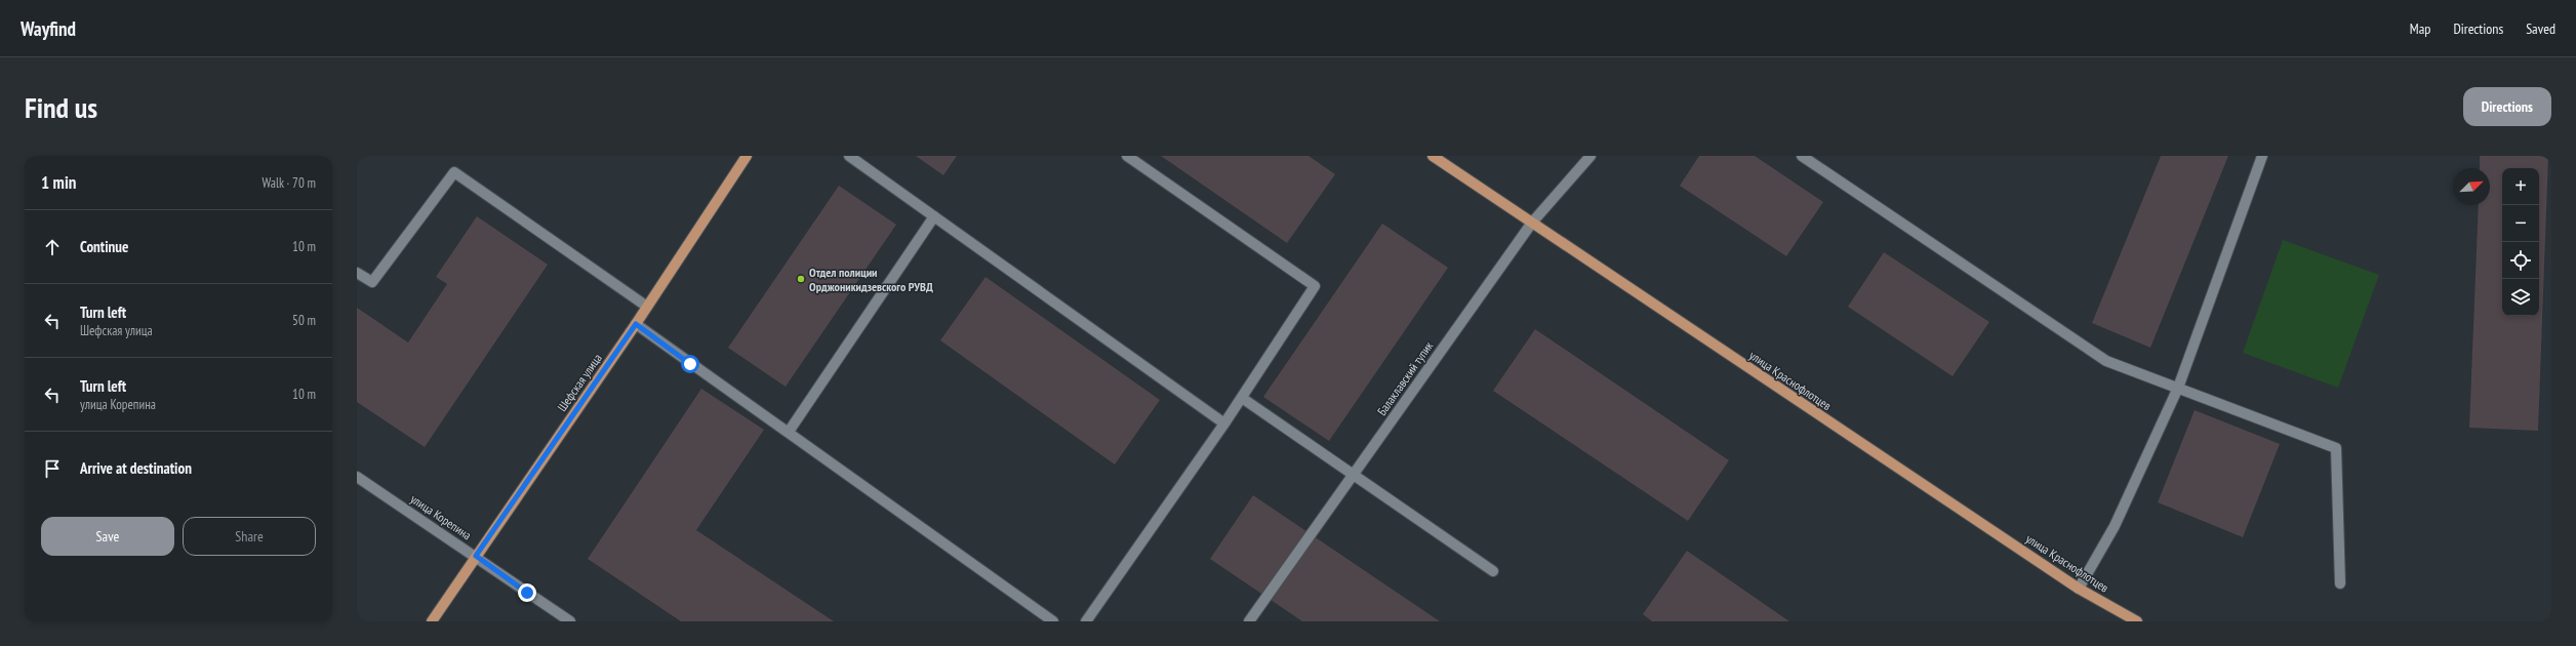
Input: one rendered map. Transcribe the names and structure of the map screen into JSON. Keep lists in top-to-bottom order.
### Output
{
  "streets": {
    "main road": ["улица Краснофлотцев", "Шефская улица"],
    "street": ["Балаклавский тупик", "улица Корепина"]
  },
  "crossings": [
    ["Балаклавский тупик", "улица Краснофлотцев"],
    ["Шефская улица", "улица Корепина"]
  ],
  "places": ["Отдел полиции Орджоникидзевского РУВД"],
  "north": "top right",
  "page": {
    "header": "Wayfind",
    "nav": ["Map", "Directions", "Saved"],
    "buttons": [
      "Directions",
      ["Save", "Share"]
    ],
    "title": "Find us",
    "heading": ["1 min", "Walk · 70 m"],
    "map_buttons": ["+", "−"],
    "list": [
      ["Continue", "10 m"],
      ["Turn left", "Шефская улица", "50 m"],
      ["Turn left", "улица Корепина", "10 m"],
      "Arrive at destination"
    ]
  }
}
